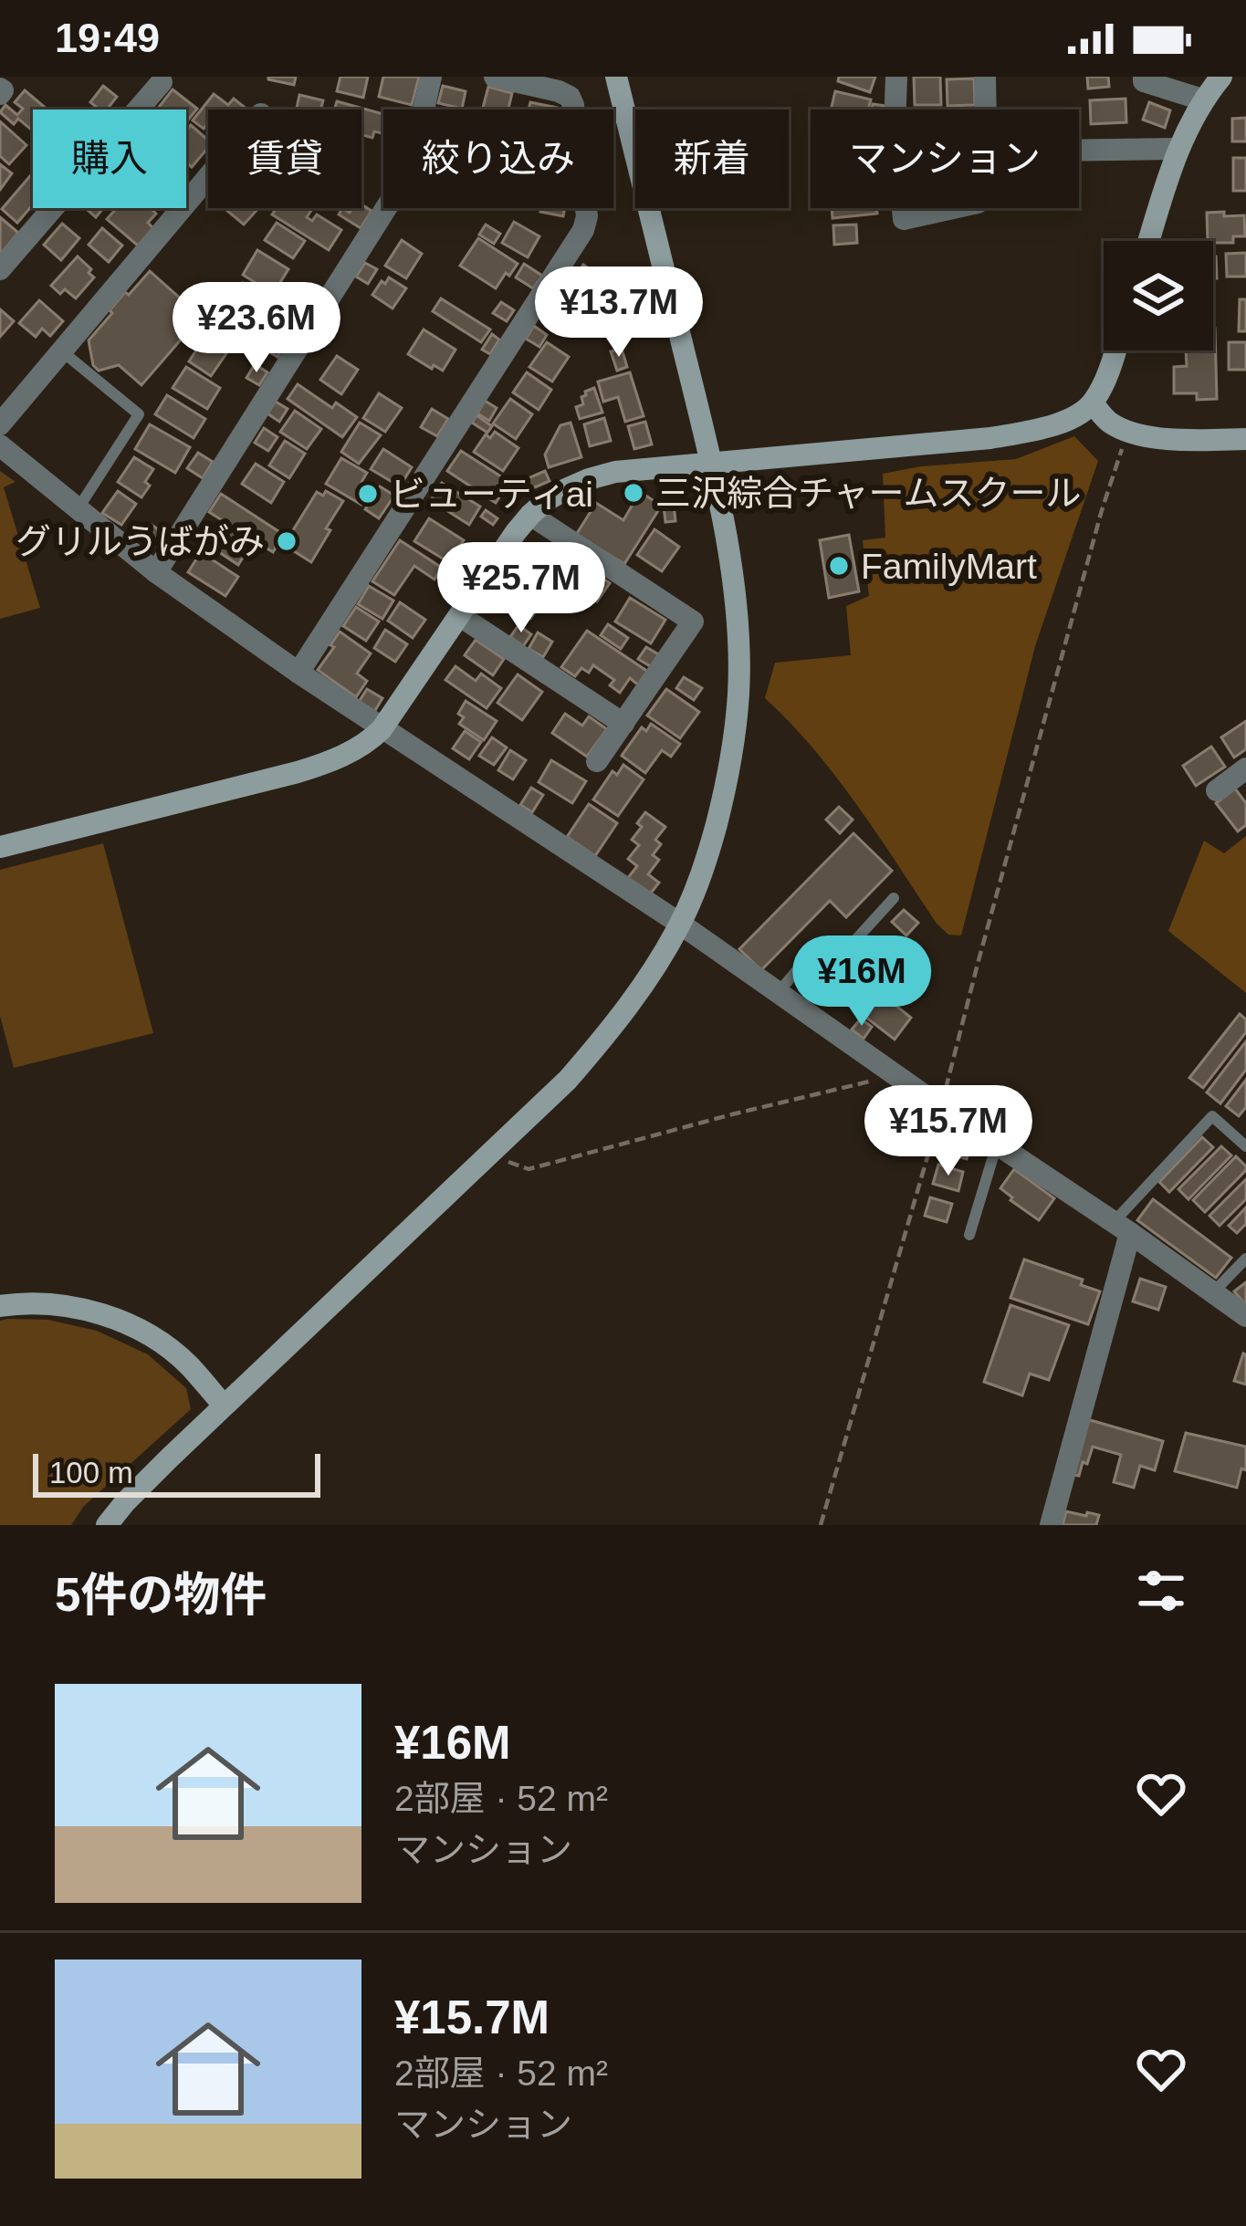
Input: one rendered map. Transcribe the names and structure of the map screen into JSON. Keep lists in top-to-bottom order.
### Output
{
  "places": [
    "三沢綜合チャームスクール",
    "ビューティai",
    "グリルうばがみ",
    "FamilyMart"
  ],
  "scale_bar": "100 m",
  "page": {
    "status": "19:49",
    "chip": [
      "購入",
      "賃貸",
      "絞り込み",
      "新着",
      "マンション"
    ],
    "price": [
      "¥13.7M",
      "¥23.6M",
      "¥25.7M",
      "¥16M",
      "¥15.7M"
    ],
    "scale": "100 m",
    "heading": "5件の物件",
    "list": [
      {
        "name": "¥16M",
        "note": "2部屋 · 52 m² · マンション"
      },
      {
        "name": "¥15.7M",
        "note": "2部屋 · 52 m² · マンション"
      }
    ]
  }
}
